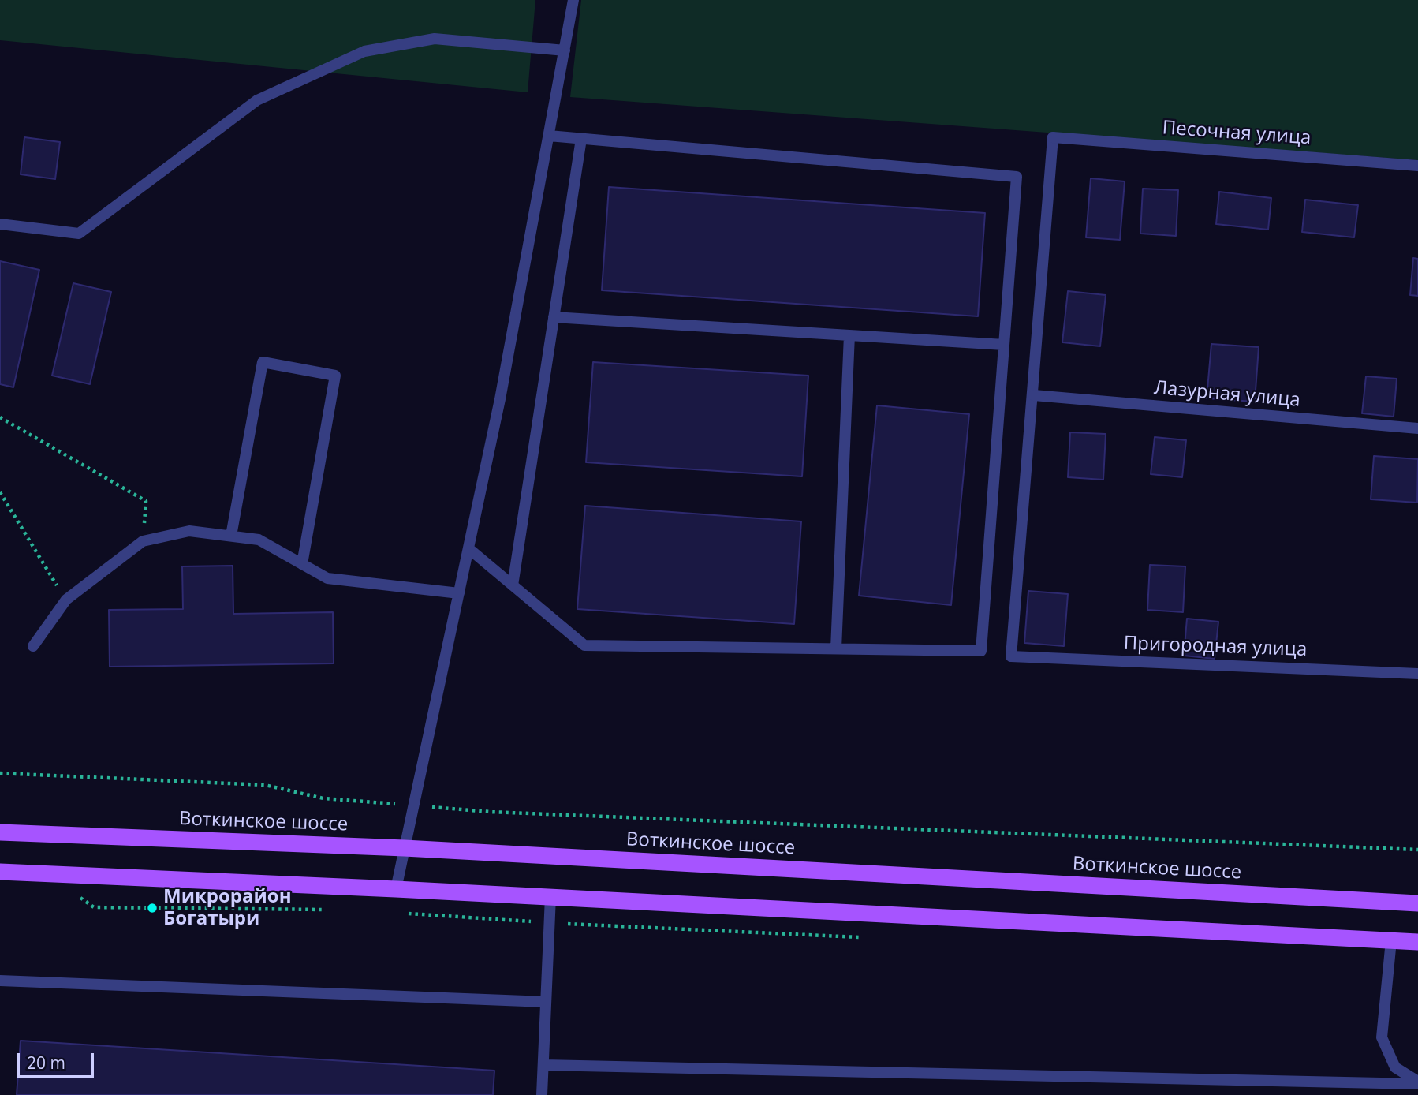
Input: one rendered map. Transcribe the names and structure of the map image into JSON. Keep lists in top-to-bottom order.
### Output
{
  "streets": {
    "main road": ["Воткинское шоссе"],
    "street": ["Песочная улица", "Лазурная улица", "Пригородная улица"]
  },
  "crossings": [
    ["Песочная улица", "Лазурная улица"],
    ["Песочная улица", "Пригородная улица"],
    ["Лазурная улица", "Пригородная улица"]
  ],
  "places": ["Микрорайон Богатыри"],
  "scale_bar": "20 m"
}
